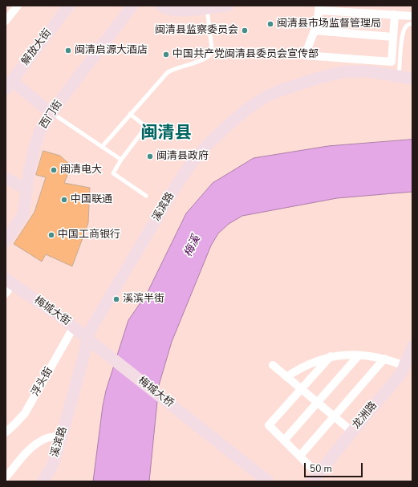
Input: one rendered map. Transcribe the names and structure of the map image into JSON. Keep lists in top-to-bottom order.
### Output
{
  "streets": {
    "street": [
      "解放大街",
      "西门街",
      "溪滨路",
      "梅城大街",
      "浮头街",
      "梅城大桥",
      "龙洲路"
    ]
  },
  "crossings": [
    ["溪滨路", "梅城大街"],
    ["溪滨路", "梅城大桥"],
    ["梅城大街", "浮头街"],
    ["梅城大街", "梅城大桥"]
  ],
  "districts": ["闽清县"],
  "water": ["梅溪"],
  "places": [
    "闽清县市场监督管理局",
    "闽清县监察委员会",
    "闽清启源大酒店",
    "中国共产党闽清县委员会宣传部",
    "闽清县政府",
    "闽清电大",
    "中国联通",
    "中国工商银行",
    "溪滨半街"
  ],
  "scale_bar": "50 m"
}
